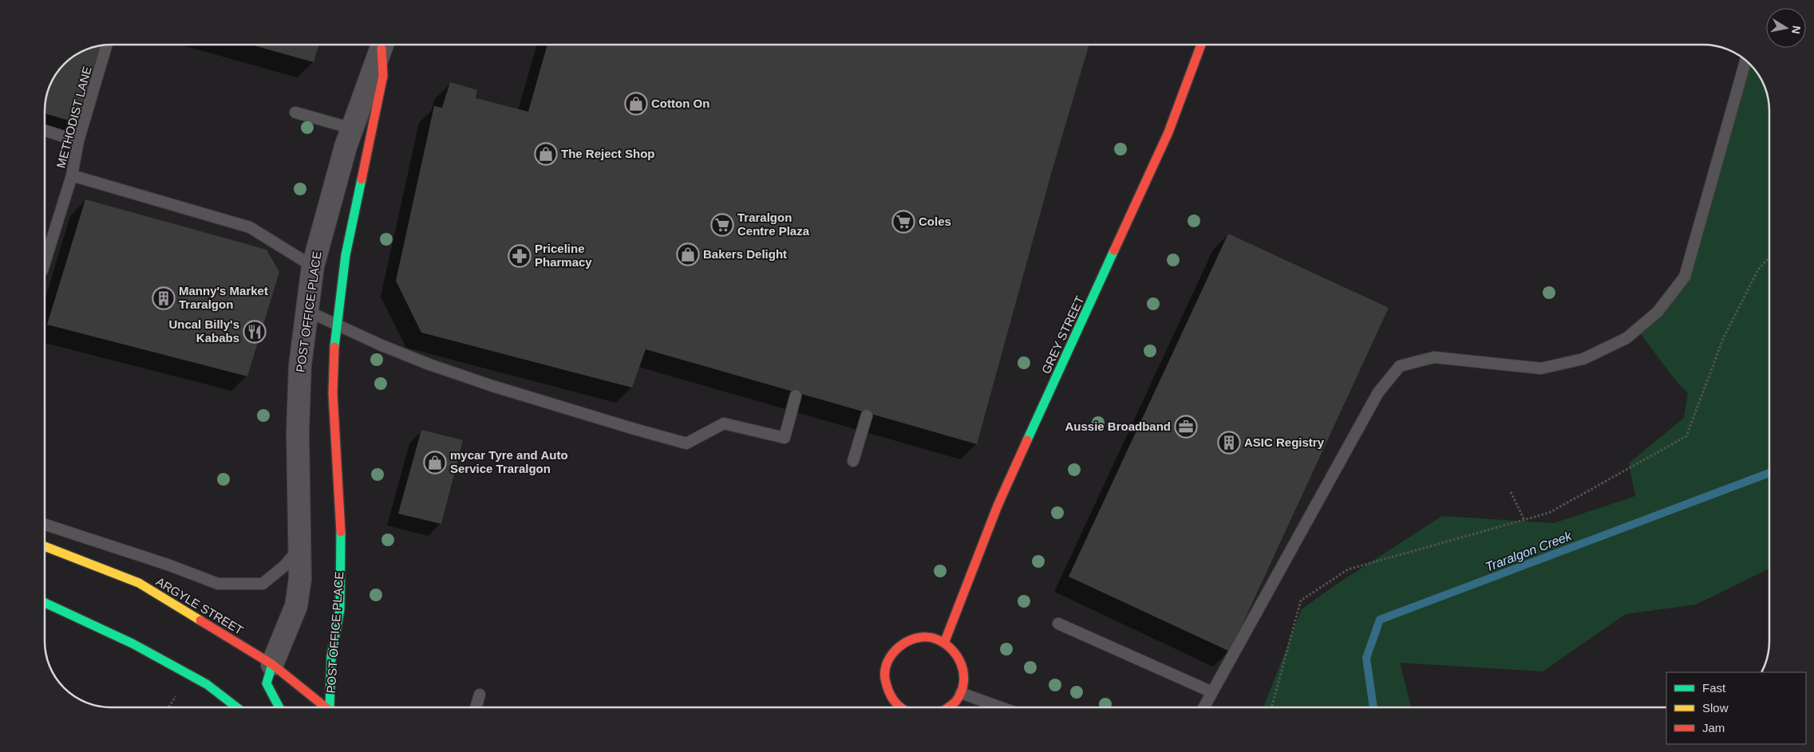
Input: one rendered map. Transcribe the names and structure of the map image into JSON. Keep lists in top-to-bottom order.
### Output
{
  "streets": {
    "main road": ["POST OFFICE PLACE", "GREY STREET", "ARGYLE STREET"],
    "lane": ["METHODIST LANE"]
  },
  "crossings": [
    ["POST OFFICE PLACE", "ARGYLE STREET"]
  ],
  "water": ["Traralgon Creek"],
  "places": {
    "shop": [
      "Cotton On",
      "The Reject Shop",
      "Bakers Delight",
      "mycar Tyre and Auto Service Traralgon"
    ],
    "supermarket": ["Coles", "Traralgon Centre Plaza"],
    "pharmacy": ["Priceline Pharmacy"],
    "building": ["Manny's Market Traralgon", "ASIC Registry"],
    "restaurant": ["Uncal Billy's Kababs"],
    "office": ["Aussie Broadband"]
  },
  "legend": ["Fast", "Slow", "Jam"],
  "north": "right"
}
